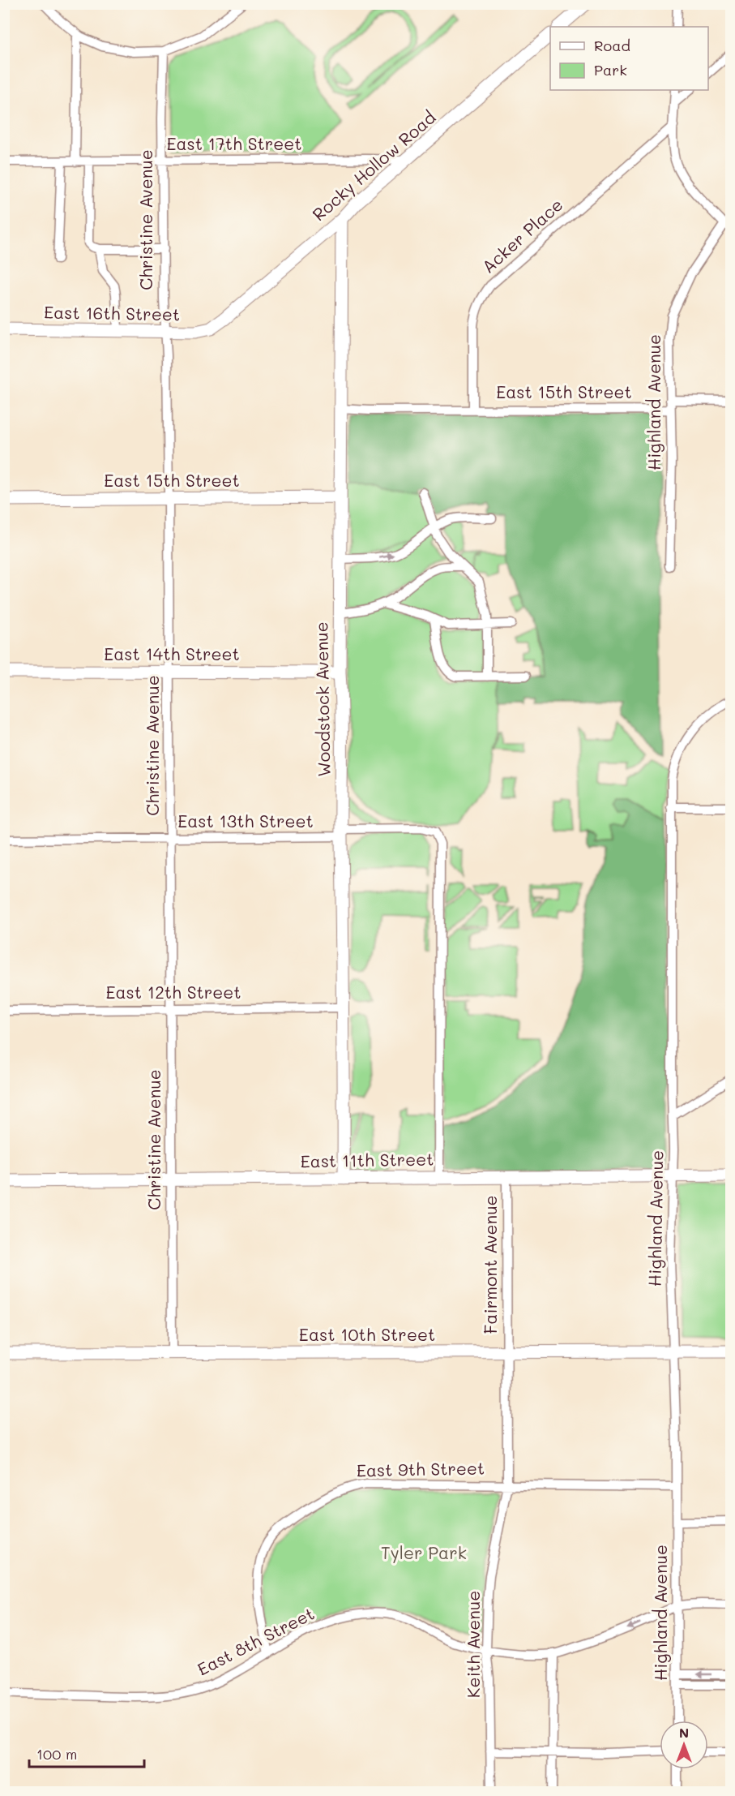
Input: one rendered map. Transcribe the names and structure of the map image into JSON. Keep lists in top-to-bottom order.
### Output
{
  "streets": {
    "street": [
      "East 17th Street",
      "Rocky Hollow Road",
      "Christine Avenue",
      "Acker Place",
      "East 16th Street",
      "East 15th Street",
      "Highland Avenue",
      "East 14th Street",
      "Woodstock Avenue",
      "East 13th Street",
      "East 12th Street",
      "East 11th Street",
      "Fairmont Avenue",
      "East 10th Street",
      "East 9th Street",
      "East 8th Street",
      "Keith Avenue"
    ]
  },
  "crossings": [
    ["East 17th Street", "Rocky Hollow Road"],
    ["East 17th Street", "Christine Avenue"],
    ["Rocky Hollow Road", "East 16th Street"],
    ["Rocky Hollow Road", "Woodstock Avenue"],
    ["Christine Avenue", "East 16th Street"],
    ["Christine Avenue", "East 15th Street"],
    ["Christine Avenue", "East 14th Street"],
    ["Christine Avenue", "East 13th Street"],
    ["Christine Avenue", "East 12th Street"],
    ["Christine Avenue", "East 11th Street"],
    ["Christine Avenue", "East 10th Street"],
    ["Acker Place", "East 15th Street"],
    ["East 15th Street", "Highland Avenue"],
    ["East 15th Street", "Woodstock Avenue"],
    ["Highland Avenue", "East 11th Street"],
    ["Highland Avenue", "East 10th Street"],
    ["Highland Avenue", "East 9th Street"],
    ["East 14th Street", "Woodstock Avenue"],
    ["Woodstock Avenue", "East 13th Street"],
    ["Woodstock Avenue", "East 12th Street"],
    ["Woodstock Avenue", "East 11th Street"],
    ["East 13th Street", "East 11th Street"],
    ["East 11th Street", "Fairmont Avenue"],
    ["Fairmont Avenue", "East 10th Street"],
    ["Fairmont Avenue", "Keith Avenue"],
    ["East 10th Street", "Keith Avenue"],
    ["East 9th Street", "East 8th Street"],
    ["East 9th Street", "Keith Avenue"],
    ["East 8th Street", "Keith Avenue"]
  ],
  "parks": ["Tyler Park"],
  "legend": ["Road", "Park"],
  "scale_bar": "100 m",
  "north": "top"
}
